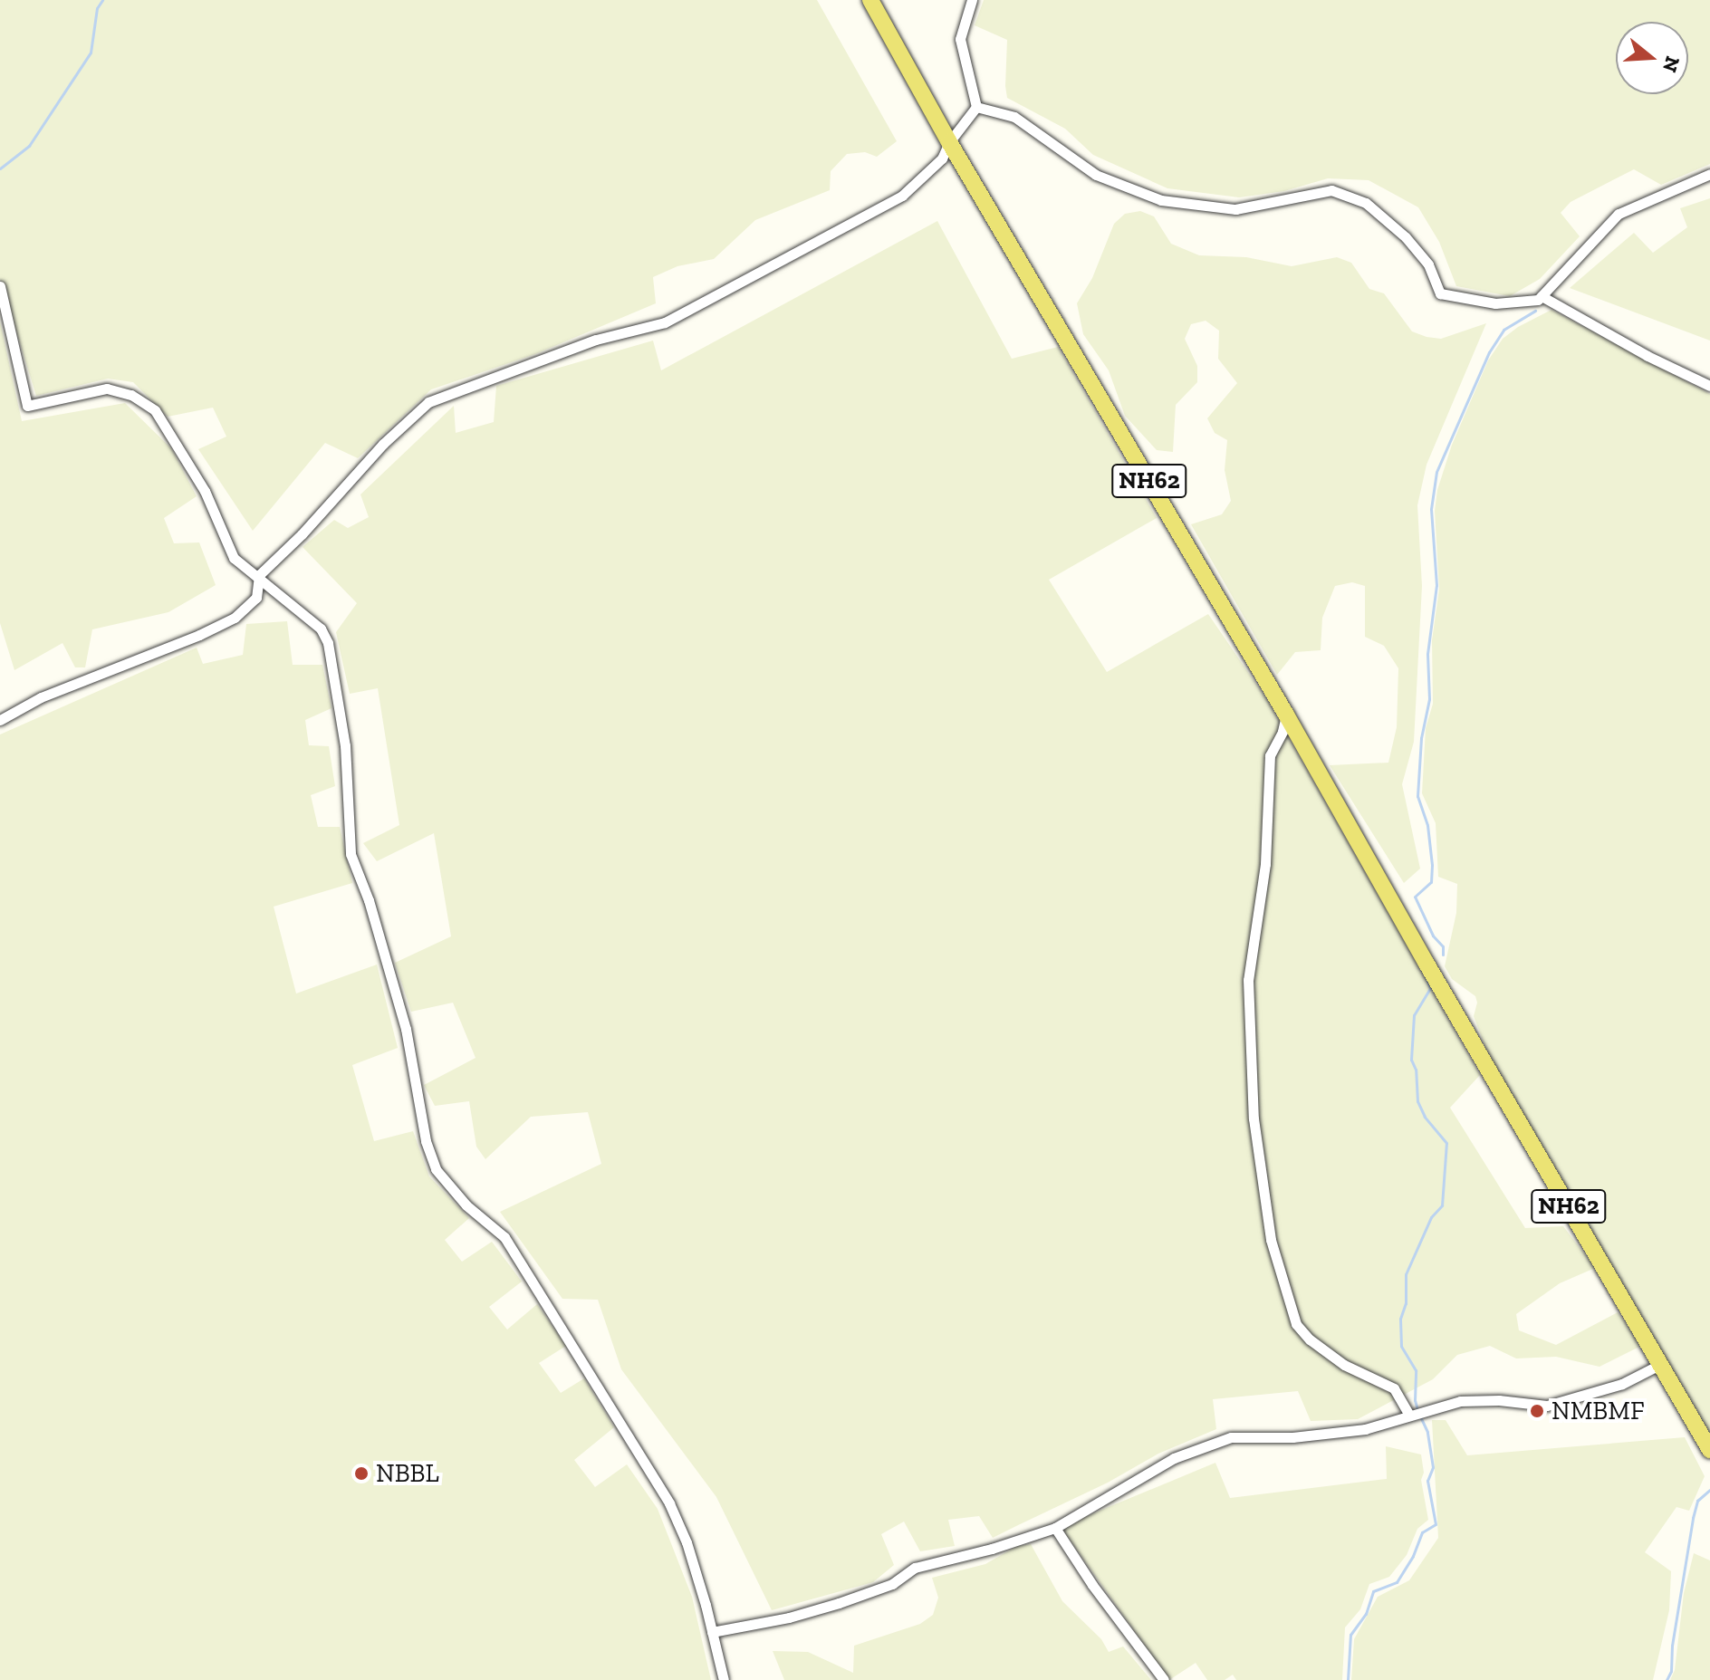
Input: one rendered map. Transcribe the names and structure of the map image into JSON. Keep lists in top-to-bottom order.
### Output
{
  "streets": {
    "main road": ["NH62"]
  },
  "places": ["NMBMF", "NBBL"],
  "north": "right"
}
